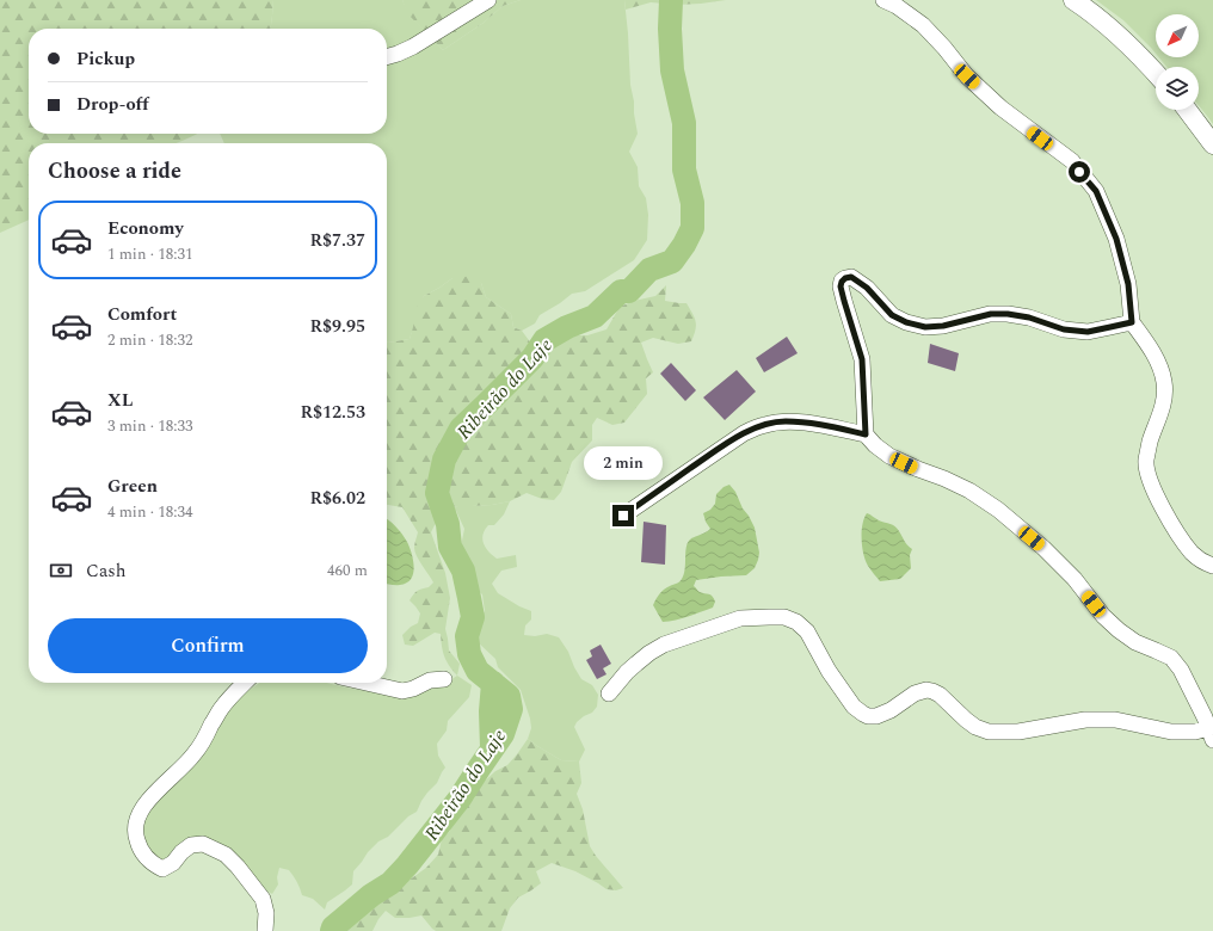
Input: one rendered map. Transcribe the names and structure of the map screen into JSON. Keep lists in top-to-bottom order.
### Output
{
  "water": ["Ribeirão do Laje"],
  "north": "bottom left",
  "page": {
    "banner": ["Pickup", "Drop-off"],
    "heading": "Choose a ride",
    "list": [
      {
        "name": "Economy",
        "note": "1 min · 18:31",
        "value": "R$7.37"
      },
      {
        "name": "Comfort",
        "note": "2 min · 18:32",
        "value": "R$9.95"
      },
      {
        "name": "XL",
        "note": "3 min · 18:33",
        "value": "R$12.53"
      },
      {
        "name": "Green",
        "note": "4 min · 18:34",
        "value": "R$6.02"
      }
    ],
    "bubble": "2 min",
    "pay": ["Cash", "460 m"],
    "buttons": "Confirm"
  }
}
